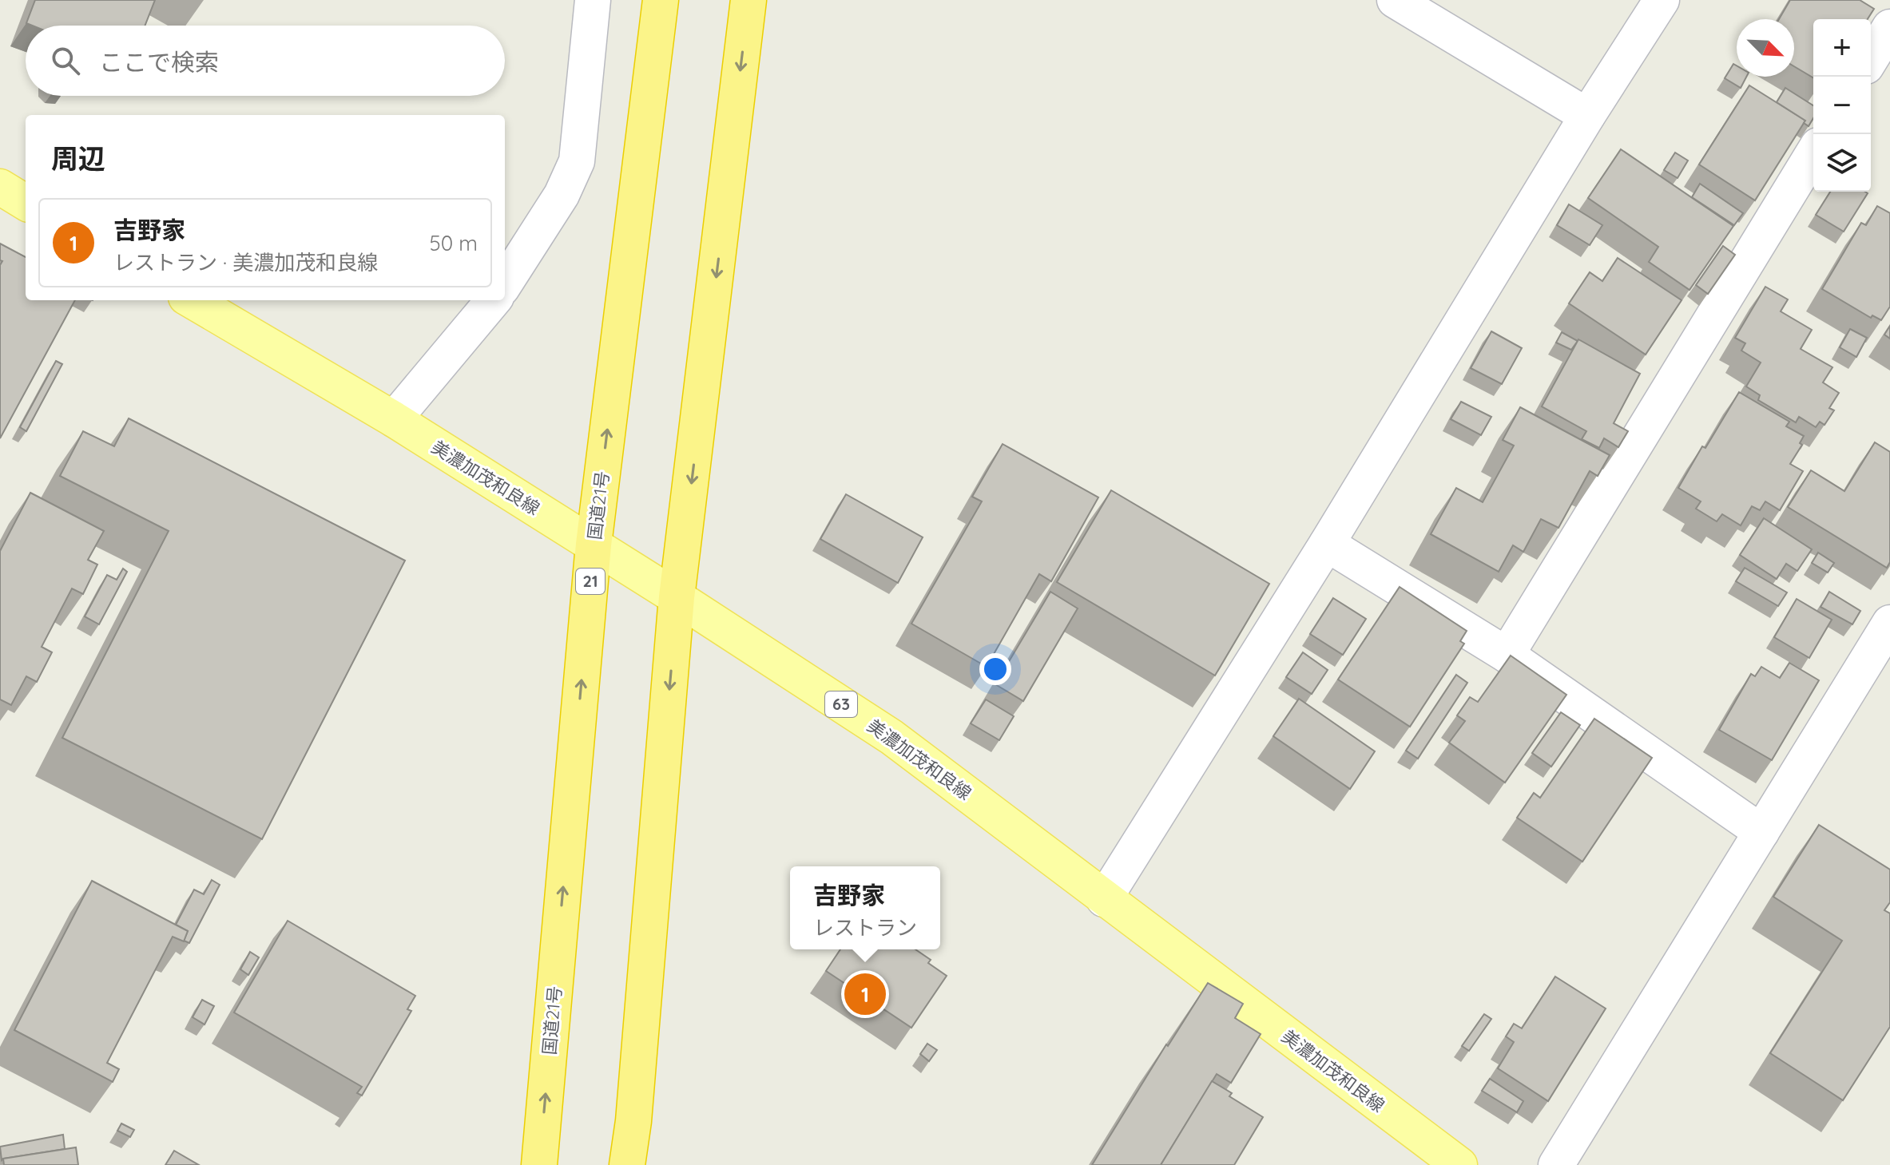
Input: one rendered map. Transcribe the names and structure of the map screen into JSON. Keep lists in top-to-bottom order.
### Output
{
  "streets": {
    "highway": ["国道21号", "21"],
    "main road": ["美濃加茂和良線", "63"]
  },
  "crossings": [
    ["美濃加茂和良線", "国道21号"]
  ],
  "north": "bottom right",
  "page": {
    "map_buttons": ["+", "−"],
    "search": "ここで検索",
    "heading": "周辺",
    "list": [
      {
        "mark": "1",
        "name": "吉野家",
        "note": "レストラン · 美濃加茂和良線",
        "value": "50 m"
      }
    ],
    "popup": ["吉野家", "レストラン"],
    "pins": "1"
  }
}
